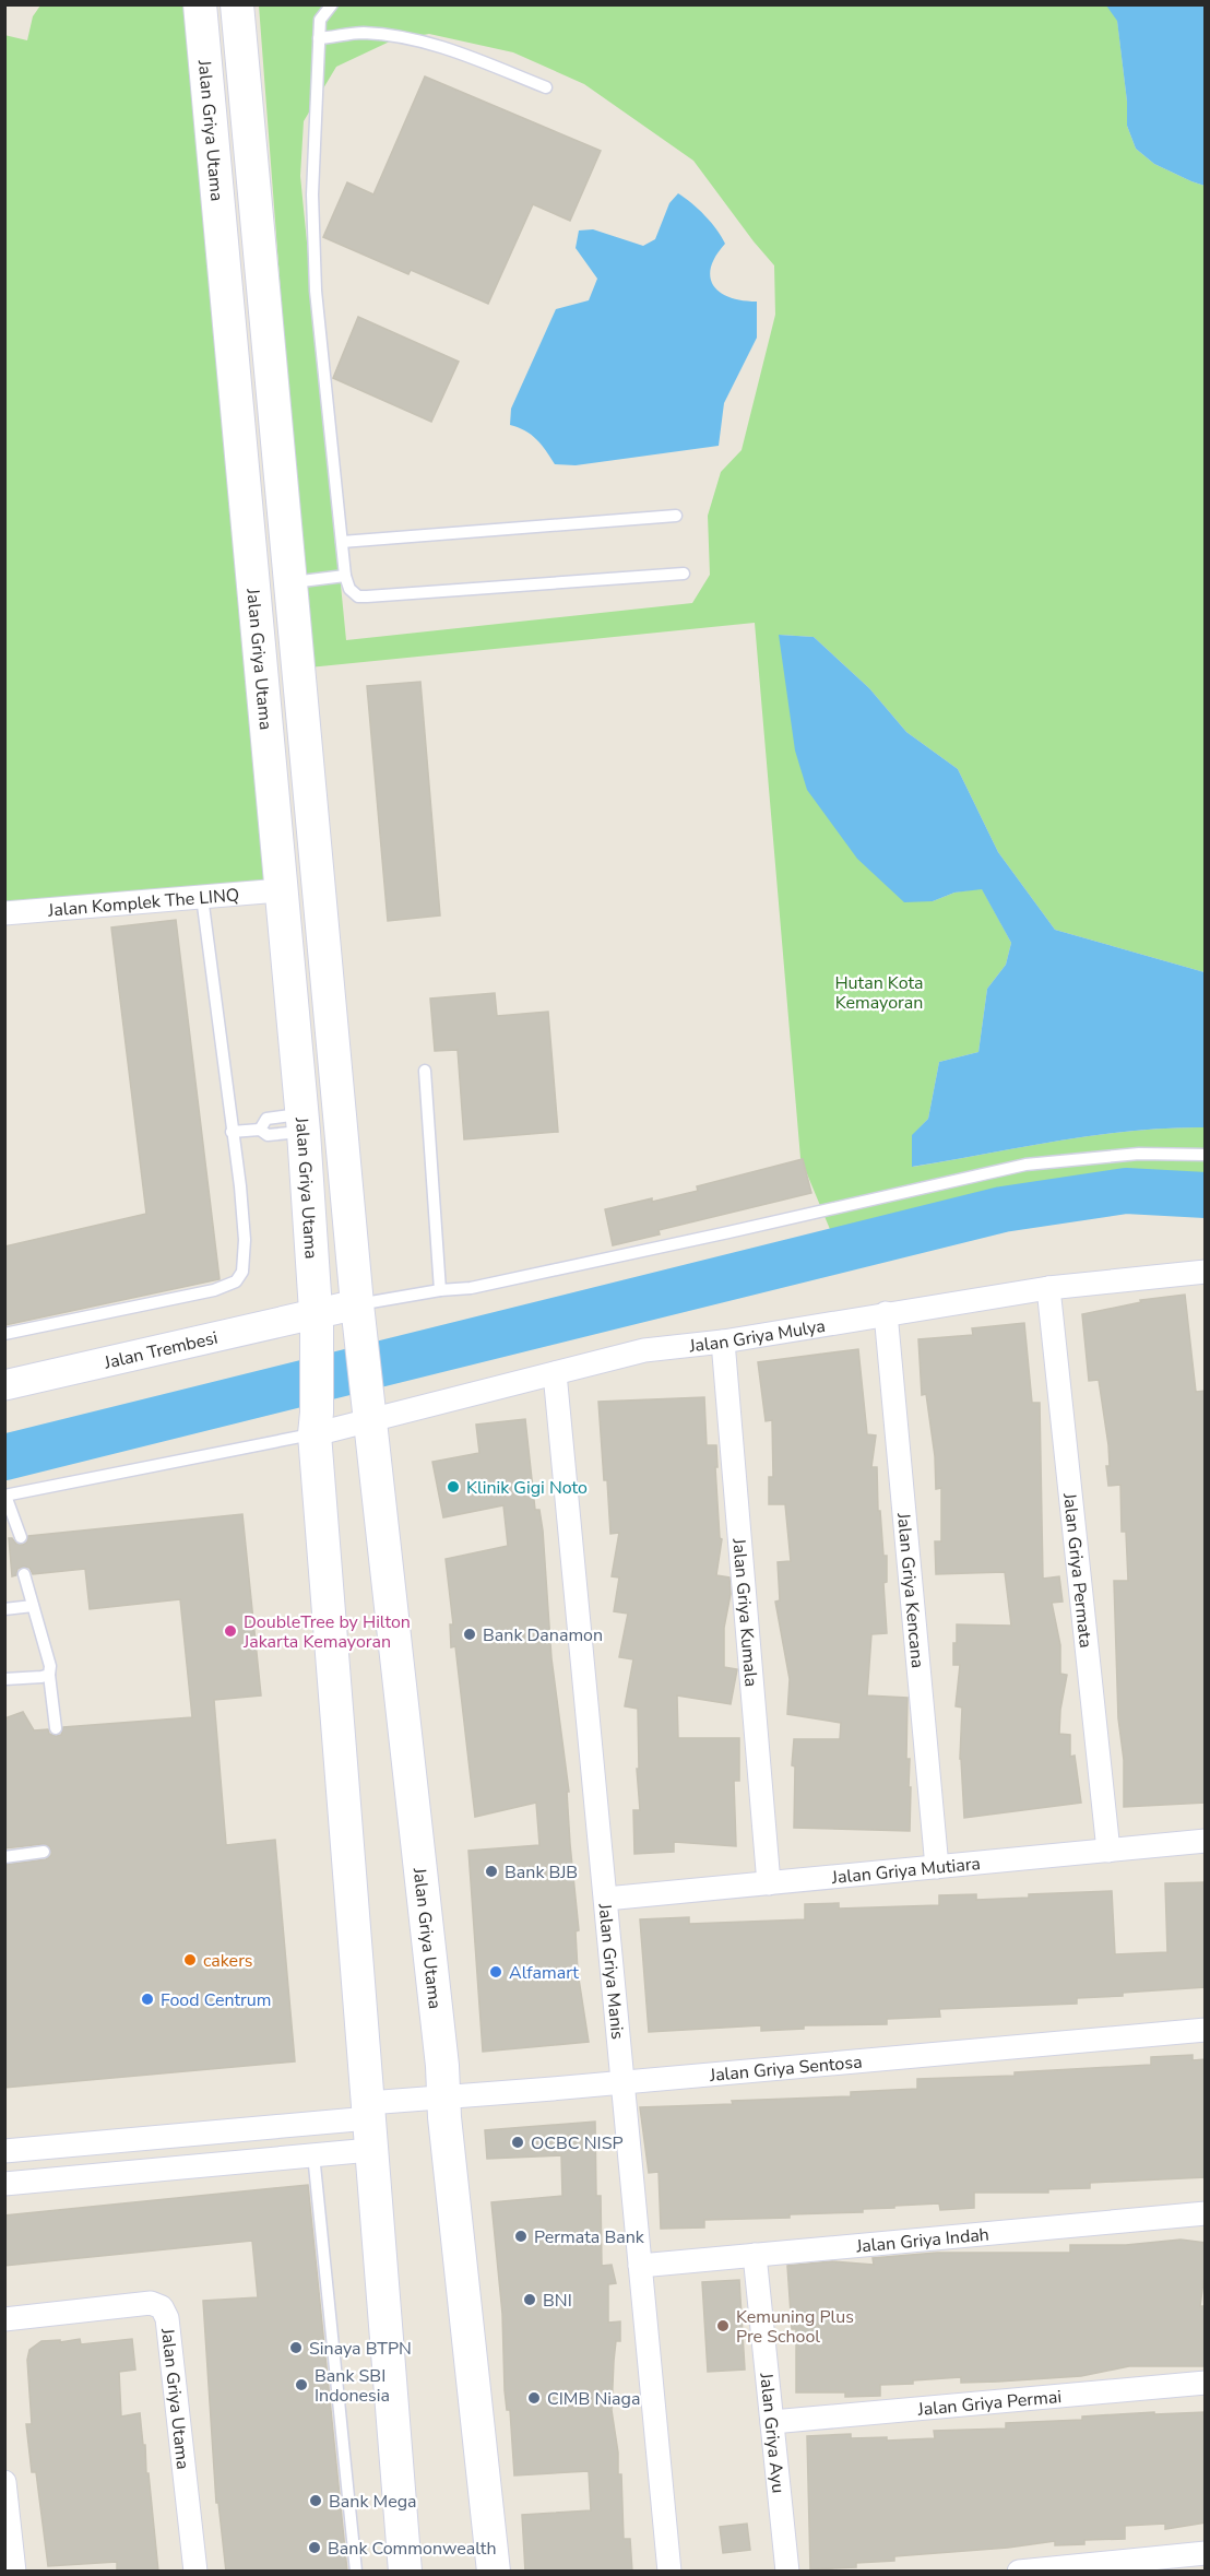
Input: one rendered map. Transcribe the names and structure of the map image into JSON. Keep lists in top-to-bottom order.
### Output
{
  "streets": {
    "main road": ["Jalan Griya Utama"],
    "street": [
      "Jalan Komplek The LINQ",
      "Jalan Griya Mulya",
      "Jalan Trembesi",
      "Jalan Griya Permata",
      "Jalan Griya Kencana",
      "Jalan Griya Kumala",
      "Jalan Griya Mutiara",
      "Jalan Griya Manis",
      "Jalan Griya Sentosa",
      "Jalan Griya Indah",
      "Jalan Griya Permai",
      "Jalan Griya Ayu"
    ]
  },
  "crossings": [
    ["Jalan Griya Utama", "Jalan Komplek The LINQ"],
    ["Jalan Griya Utama", "Jalan Griya Mulya"],
    ["Jalan Griya Utama", "Jalan Trembesi"],
    ["Jalan Griya Utama", "Jalan Griya Sentosa"],
    ["Jalan Griya Mulya", "Jalan Griya Permata"],
    ["Jalan Griya Mulya", "Jalan Griya Kencana"],
    ["Jalan Griya Mulya", "Jalan Griya Kumala"],
    ["Jalan Griya Mulya", "Jalan Griya Manis"],
    ["Jalan Griya Permata", "Jalan Griya Mutiara"],
    ["Jalan Griya Kencana", "Jalan Griya Mutiara"],
    ["Jalan Griya Kumala", "Jalan Griya Mutiara"],
    ["Jalan Griya Mutiara", "Jalan Griya Manis"],
    ["Jalan Griya Manis", "Jalan Griya Sentosa"],
    ["Jalan Griya Manis", "Jalan Griya Indah"],
    ["Jalan Griya Indah", "Jalan Griya Ayu"],
    ["Jalan Griya Permai", "Jalan Griya Ayu"]
  ],
  "parks": ["Hutan Kota Kemayoran"],
  "places": [
    "Klinik Gigi Noto",
    "DoubleTree by Hilton Jakarta Kemayoran",
    "Bank Danamon",
    "Bank BJB",
    "cakers",
    "Alfamart",
    "Food Centrum",
    "OCBC NISP",
    "Permata Bank",
    "BNI",
    "Kemuning Plus Pre School",
    "Sinaya BTPN",
    "Bank SBI Indonesia",
    "CIMB Niaga",
    "Bank Mega",
    "Bank Commonwealth"
  ]
}
